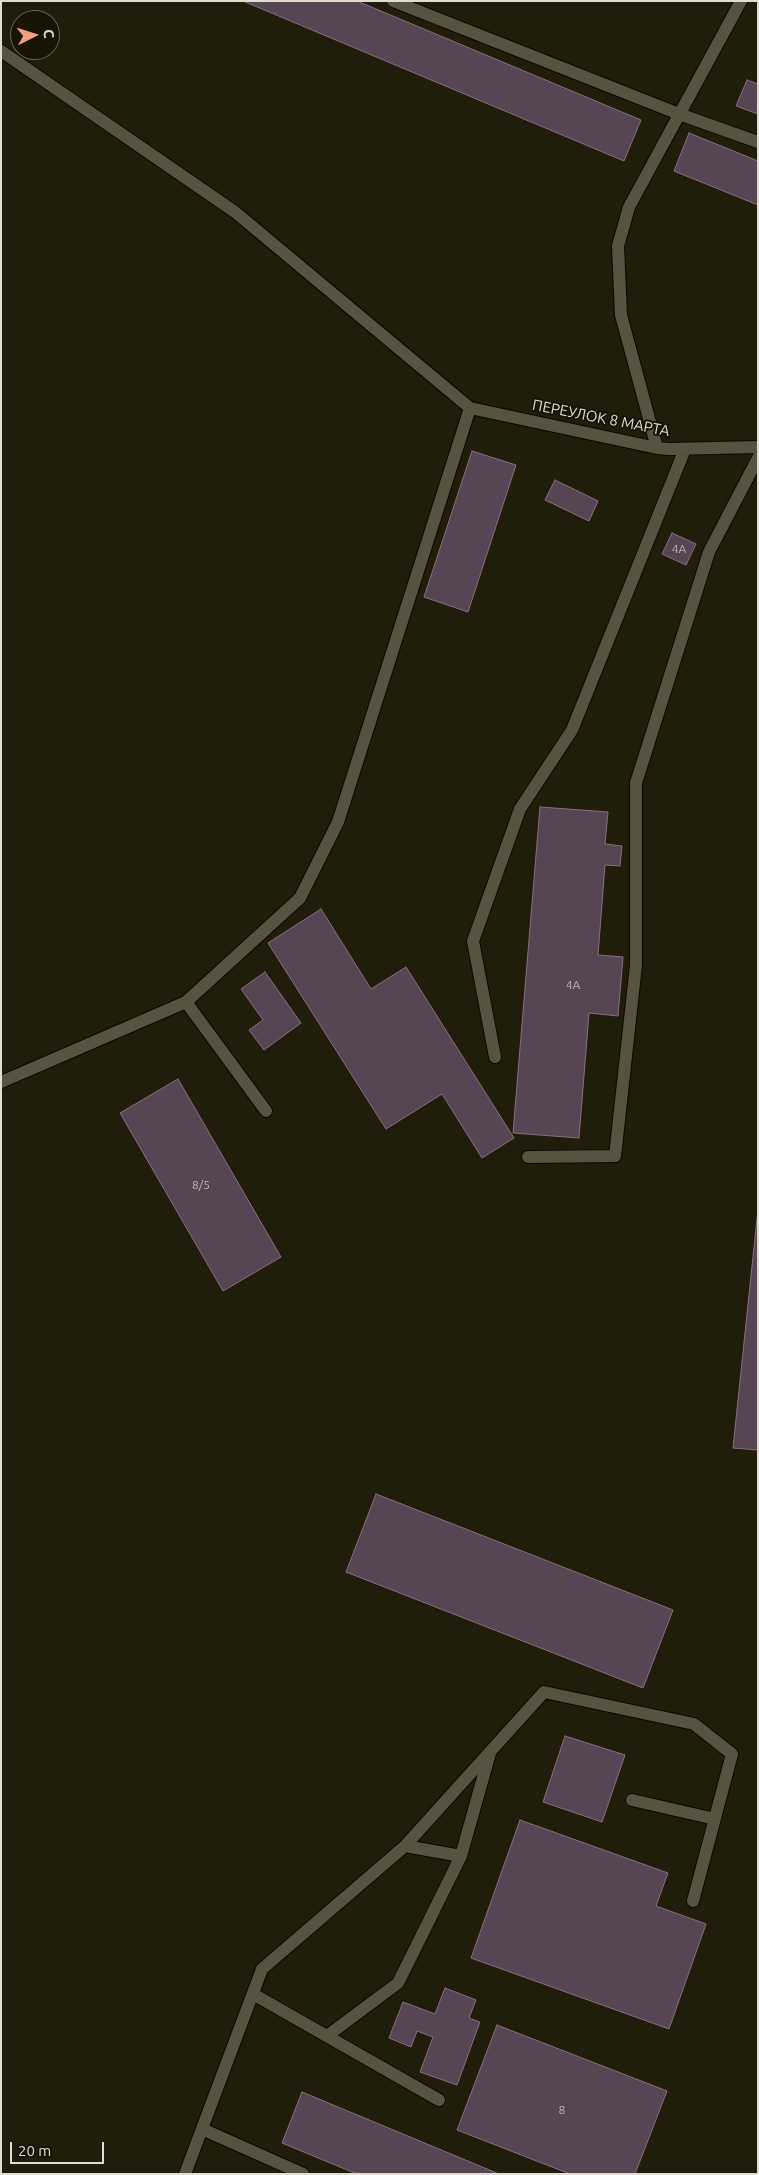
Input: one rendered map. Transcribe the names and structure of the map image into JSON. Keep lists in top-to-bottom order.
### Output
{
  "streets": {
    "street": ["ПЕРЕУЛОК 8 МАРТА"]
  },
  "house_numbers": [
    "4А",
    "4А",
    "8/5",
    "8"
  ],
  "scale_bar": "20 m",
  "north": "right"
}
